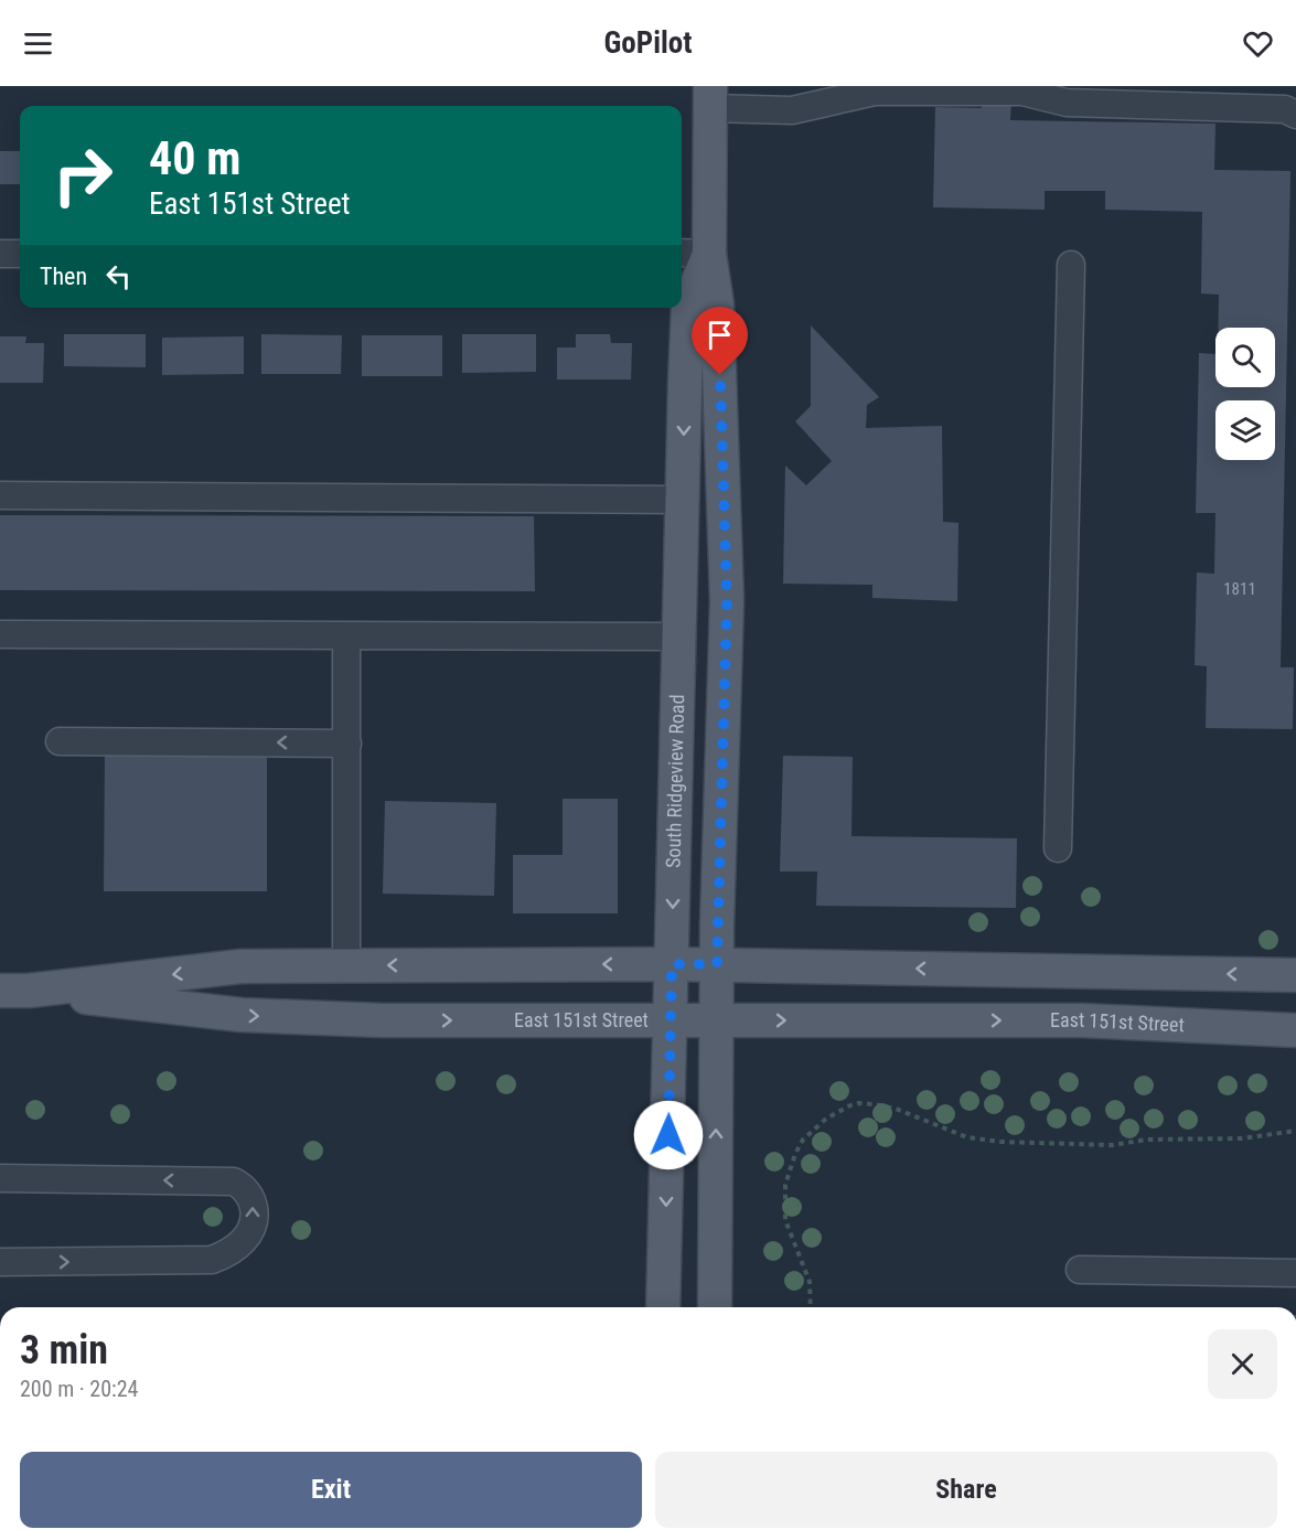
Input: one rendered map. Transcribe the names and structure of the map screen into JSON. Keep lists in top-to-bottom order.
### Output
{
  "streets": {
    "main road": ["South Ridgeview Road", "East 151st Street"]
  },
  "crossings": [
    ["South Ridgeview Road", "East 151st Street"]
  ],
  "house_numbers": ["1811"],
  "page": {
    "header": "GoPilot",
    "turn": ["40 m", "East 151st Street"],
    "then": "Then",
    "heading": ["3 min", "200 m · 20:24"],
    "buttons": ["Exit", "Share"]
  }
}
